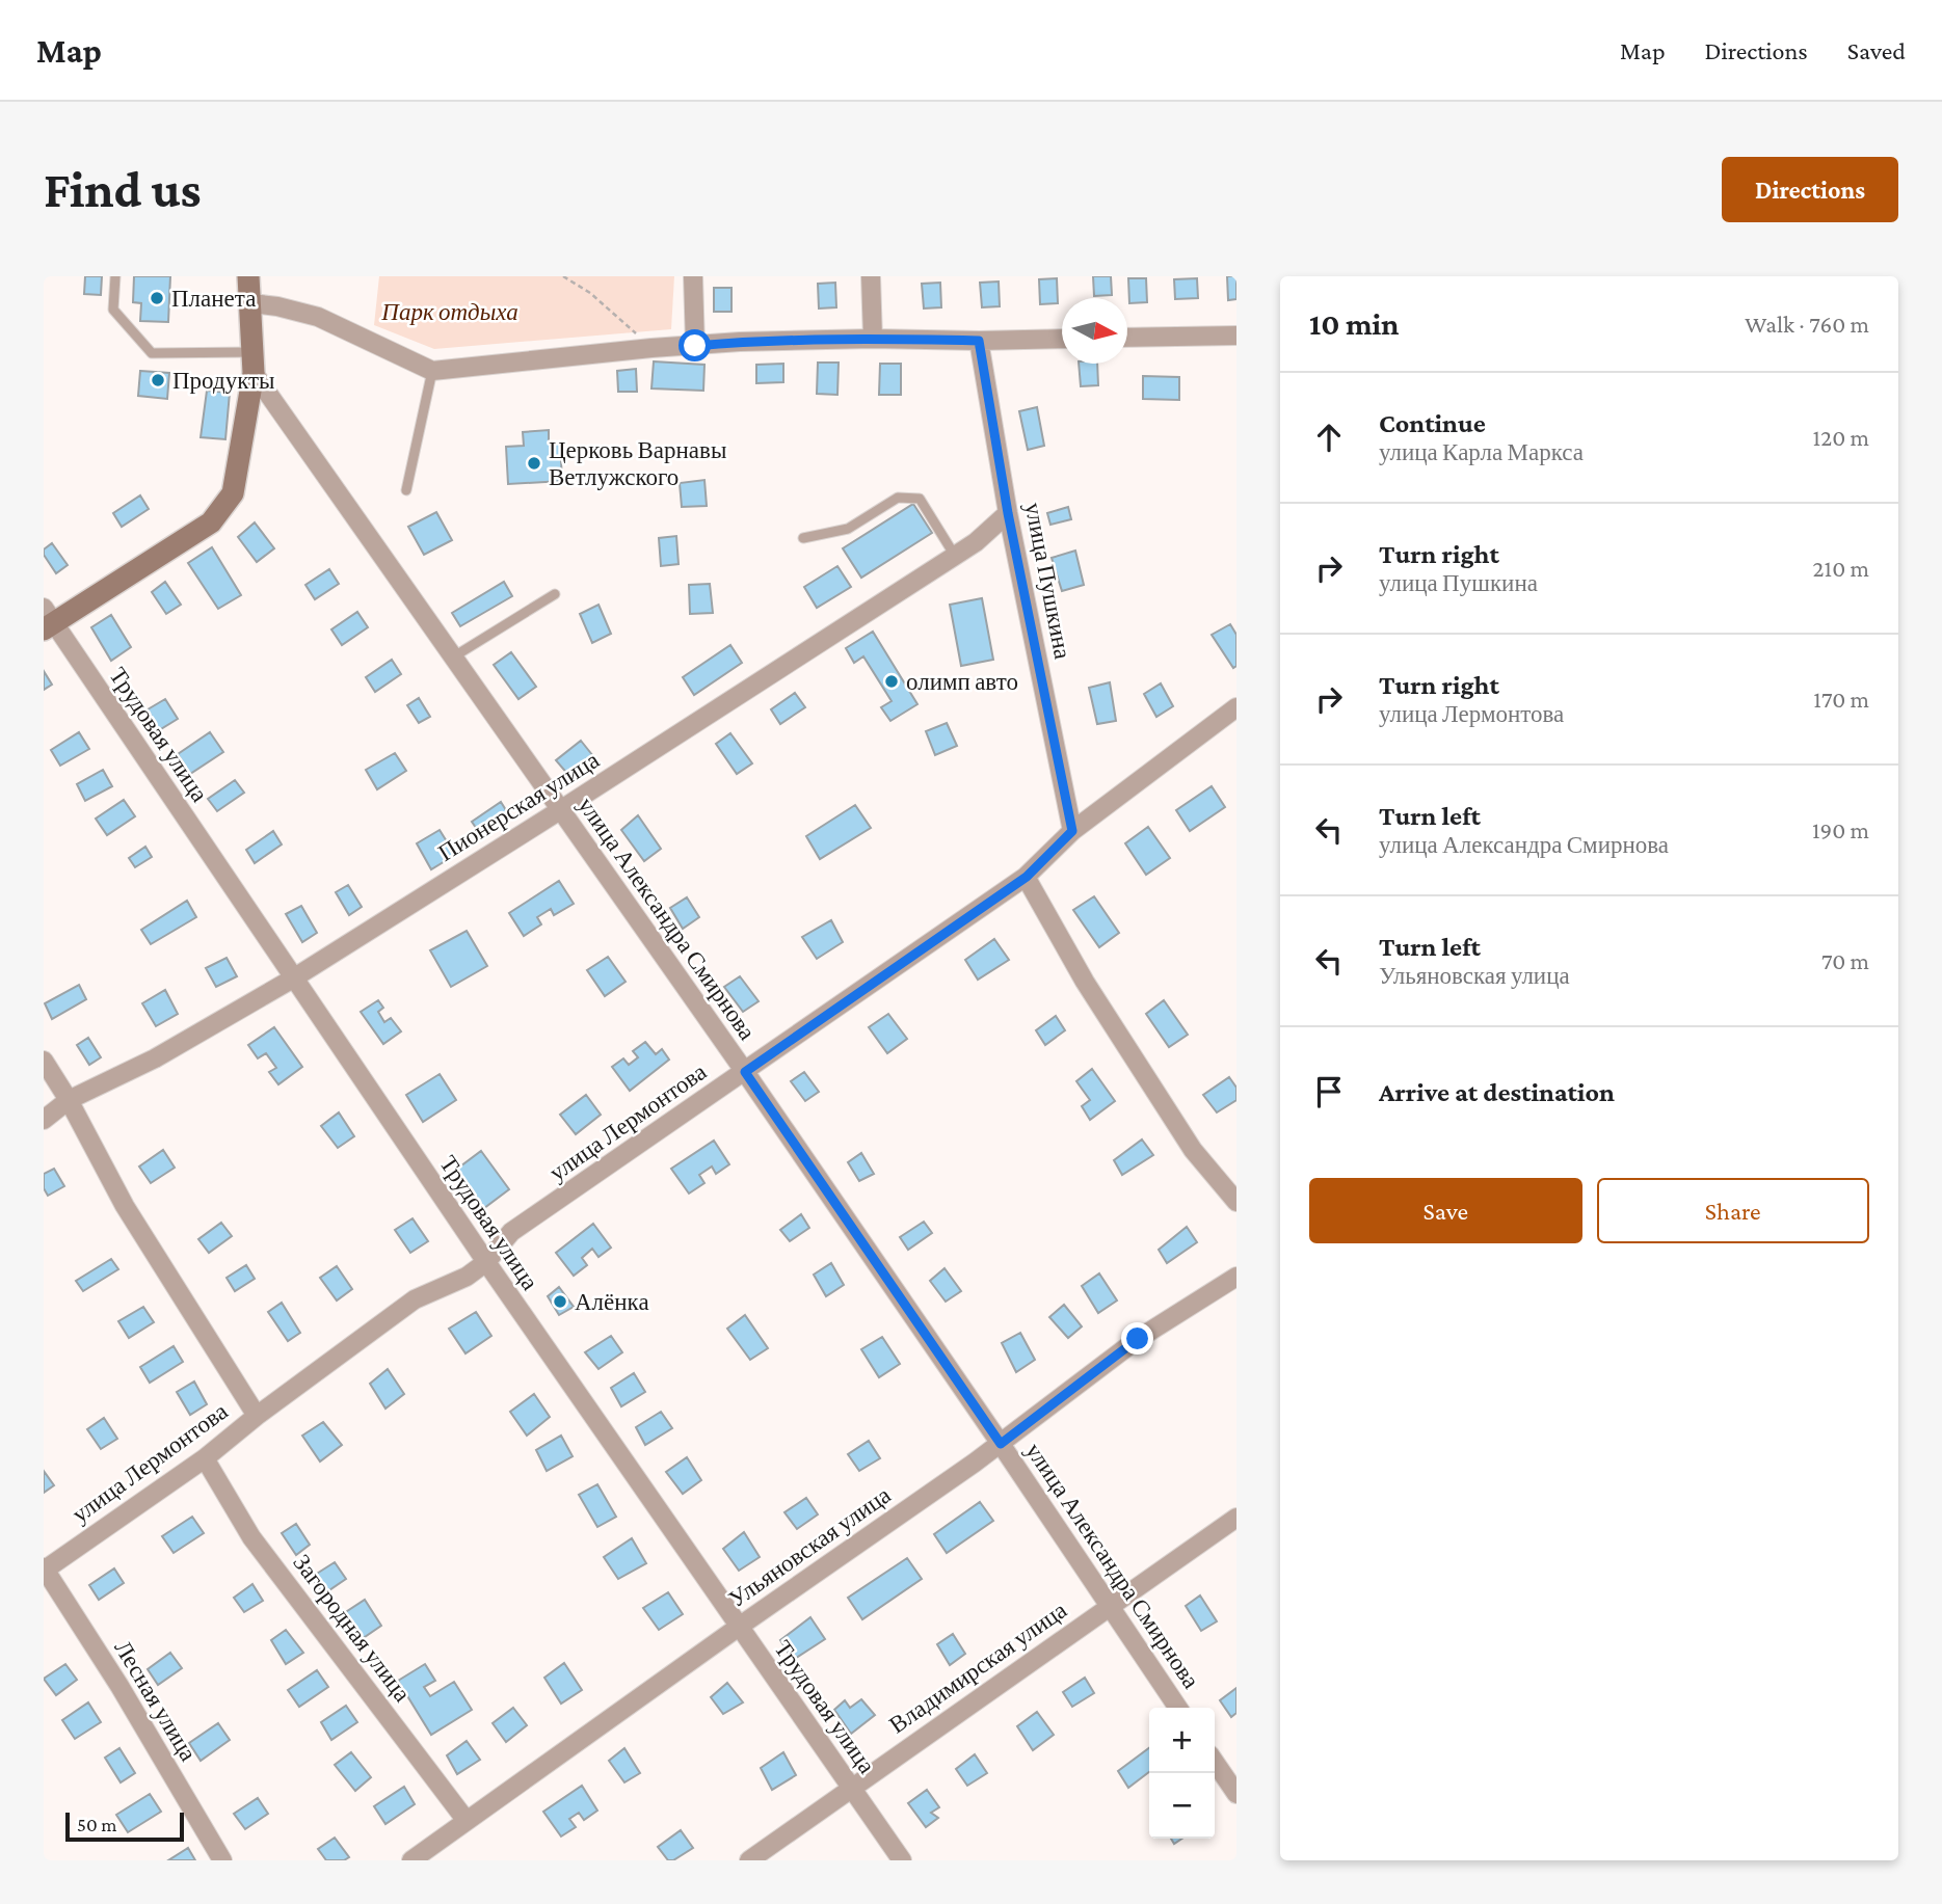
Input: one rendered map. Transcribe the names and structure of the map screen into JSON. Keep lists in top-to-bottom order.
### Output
{
  "streets": {
    "street": [
      "улица Пушкина",
      "Трудовая улица",
      "Пионерская улица",
      "улица Александра Смирнова",
      "улица Лермонтова",
      "Ульяновская улица",
      "Загородная улица",
      "Владимирская улица",
      "Лесная улица"
    ]
  },
  "crossings": [
    ["улица Пушкина", "Пионерская улица"],
    ["улица Пушкина", "улица Лермонтова"],
    ["Трудовая улица", "Пионерская улица"],
    ["Трудовая улица", "улица Лермонтова"],
    ["Трудовая улица", "Ульяновская улица"],
    ["Трудовая улица", "Владимирская улица"],
    ["Пионерская улица", "улица Александра Смирнова"],
    ["улица Александра Смирнова", "улица Лермонтова"],
    ["улица Александра Смирнова", "Ульяновская улица"],
    ["улица Александра Смирнова", "Владимирская улица"],
    ["улица Лермонтова", "Загородная улица"],
    ["улица Лермонтова", "Лесная улица"],
    ["Ульяновская улица", "Загородная улица"]
  ],
  "parks": ["Парк отдыха"],
  "places": [
    "Планета",
    "Продукты",
    "Церковь Варнавы Ветлужского",
    "олимп авто",
    "Алёнка"
  ],
  "scale_bar": "50 m",
  "north": "right",
  "page": {
    "header": "Map",
    "nav": ["Map", "Directions", "Saved"],
    "buttons": [
      "Directions",
      ["Save", "Share"]
    ],
    "title": "Find us",
    "heading": ["10 min", "Walk · 760 m"],
    "list": [
      ["Continue", "улица Карла Маркса", "120 m"],
      ["Turn right", "улица Пушкина", "210 m"],
      ["Turn right", "улица Лермонтова", "170 m"],
      ["Turn left", "улица Александра Смирнова", "190 m"],
      ["Turn left", "Ульяновская улица", "70 m"],
      "Arrive at destination"
    ],
    "map_buttons": ["+", "−"],
    "scale": "50 m"
  }
}
